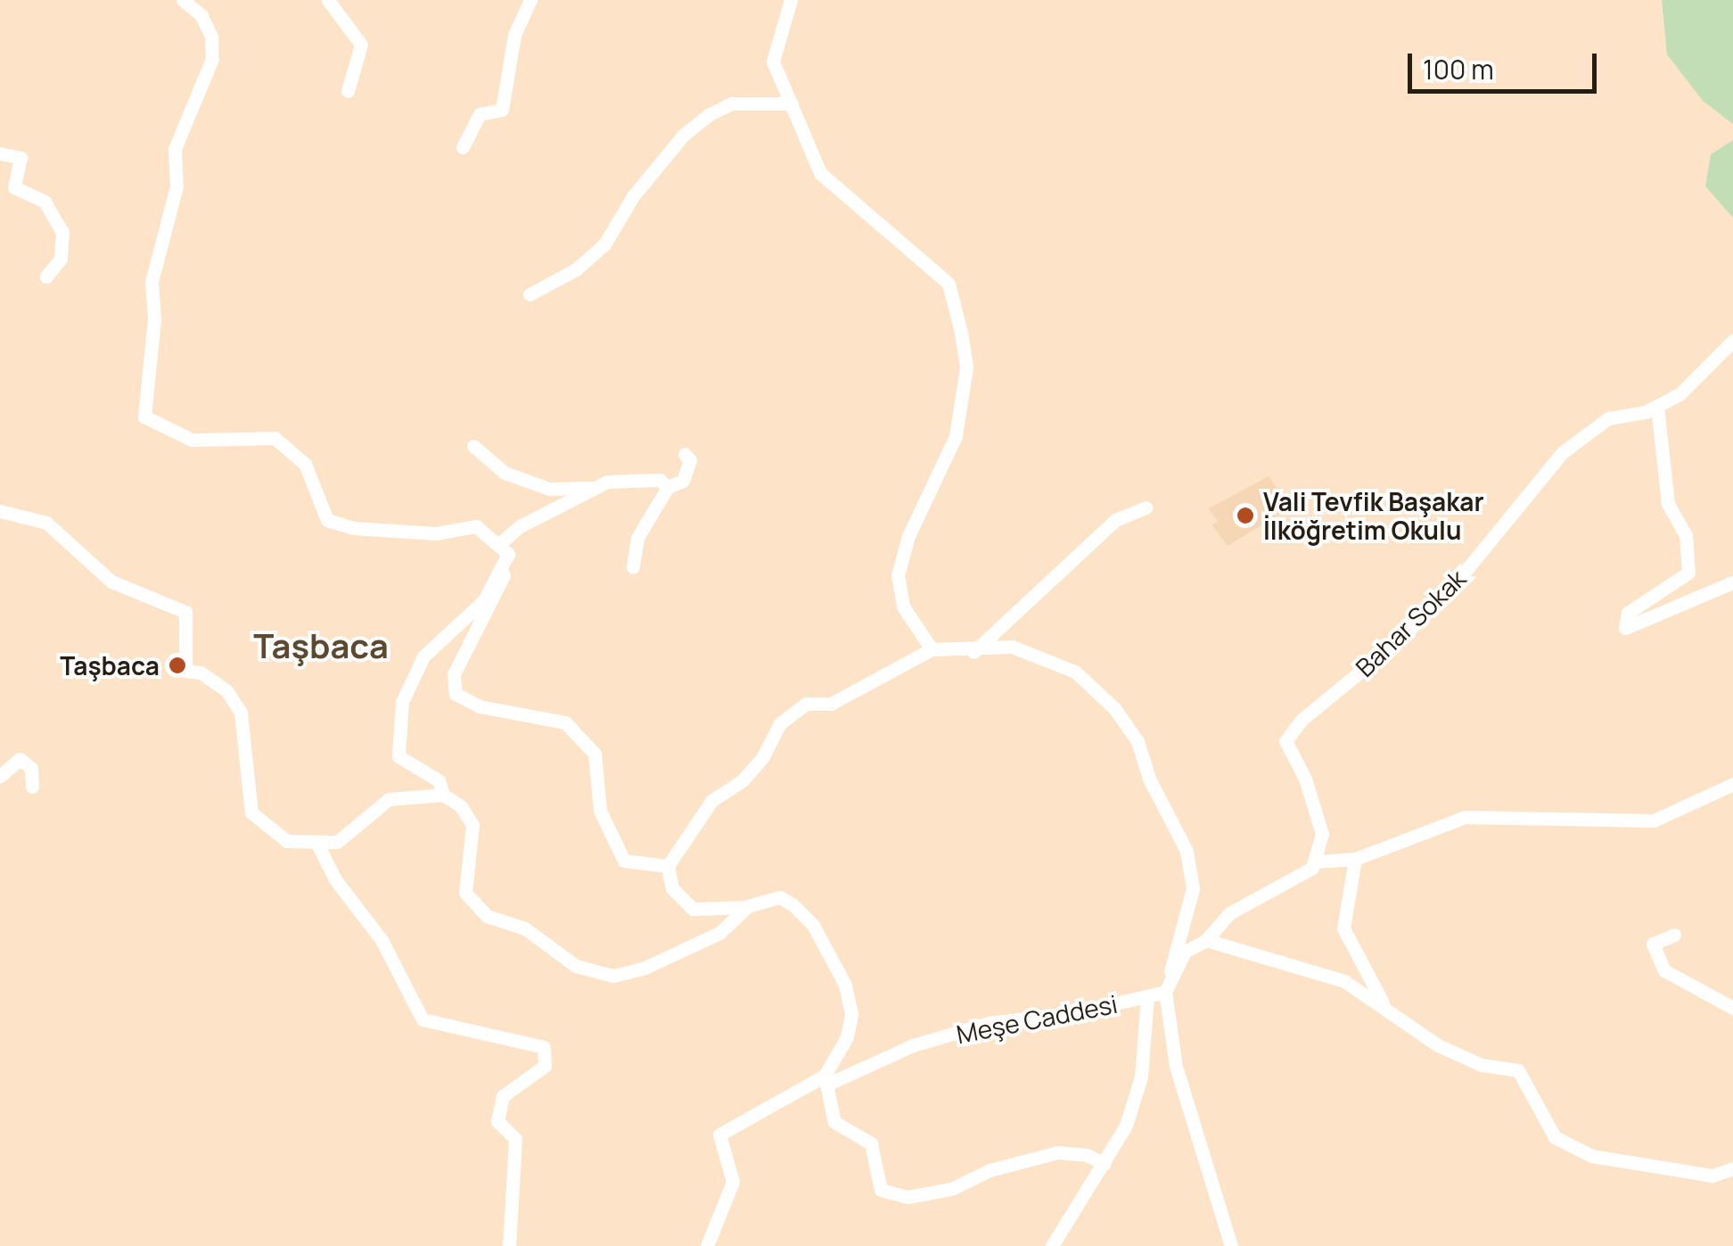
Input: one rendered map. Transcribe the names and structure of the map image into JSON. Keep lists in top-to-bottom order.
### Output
{
  "streets": {
    "street": ["Bahar Sokak", "Meşe Caddesi"]
  },
  "districts": ["Taşbaca"],
  "places": ["Vali Tevfik Başakar İlköğretim Okulu", "Taşbaca"],
  "scale_bar": "100 m"
}
